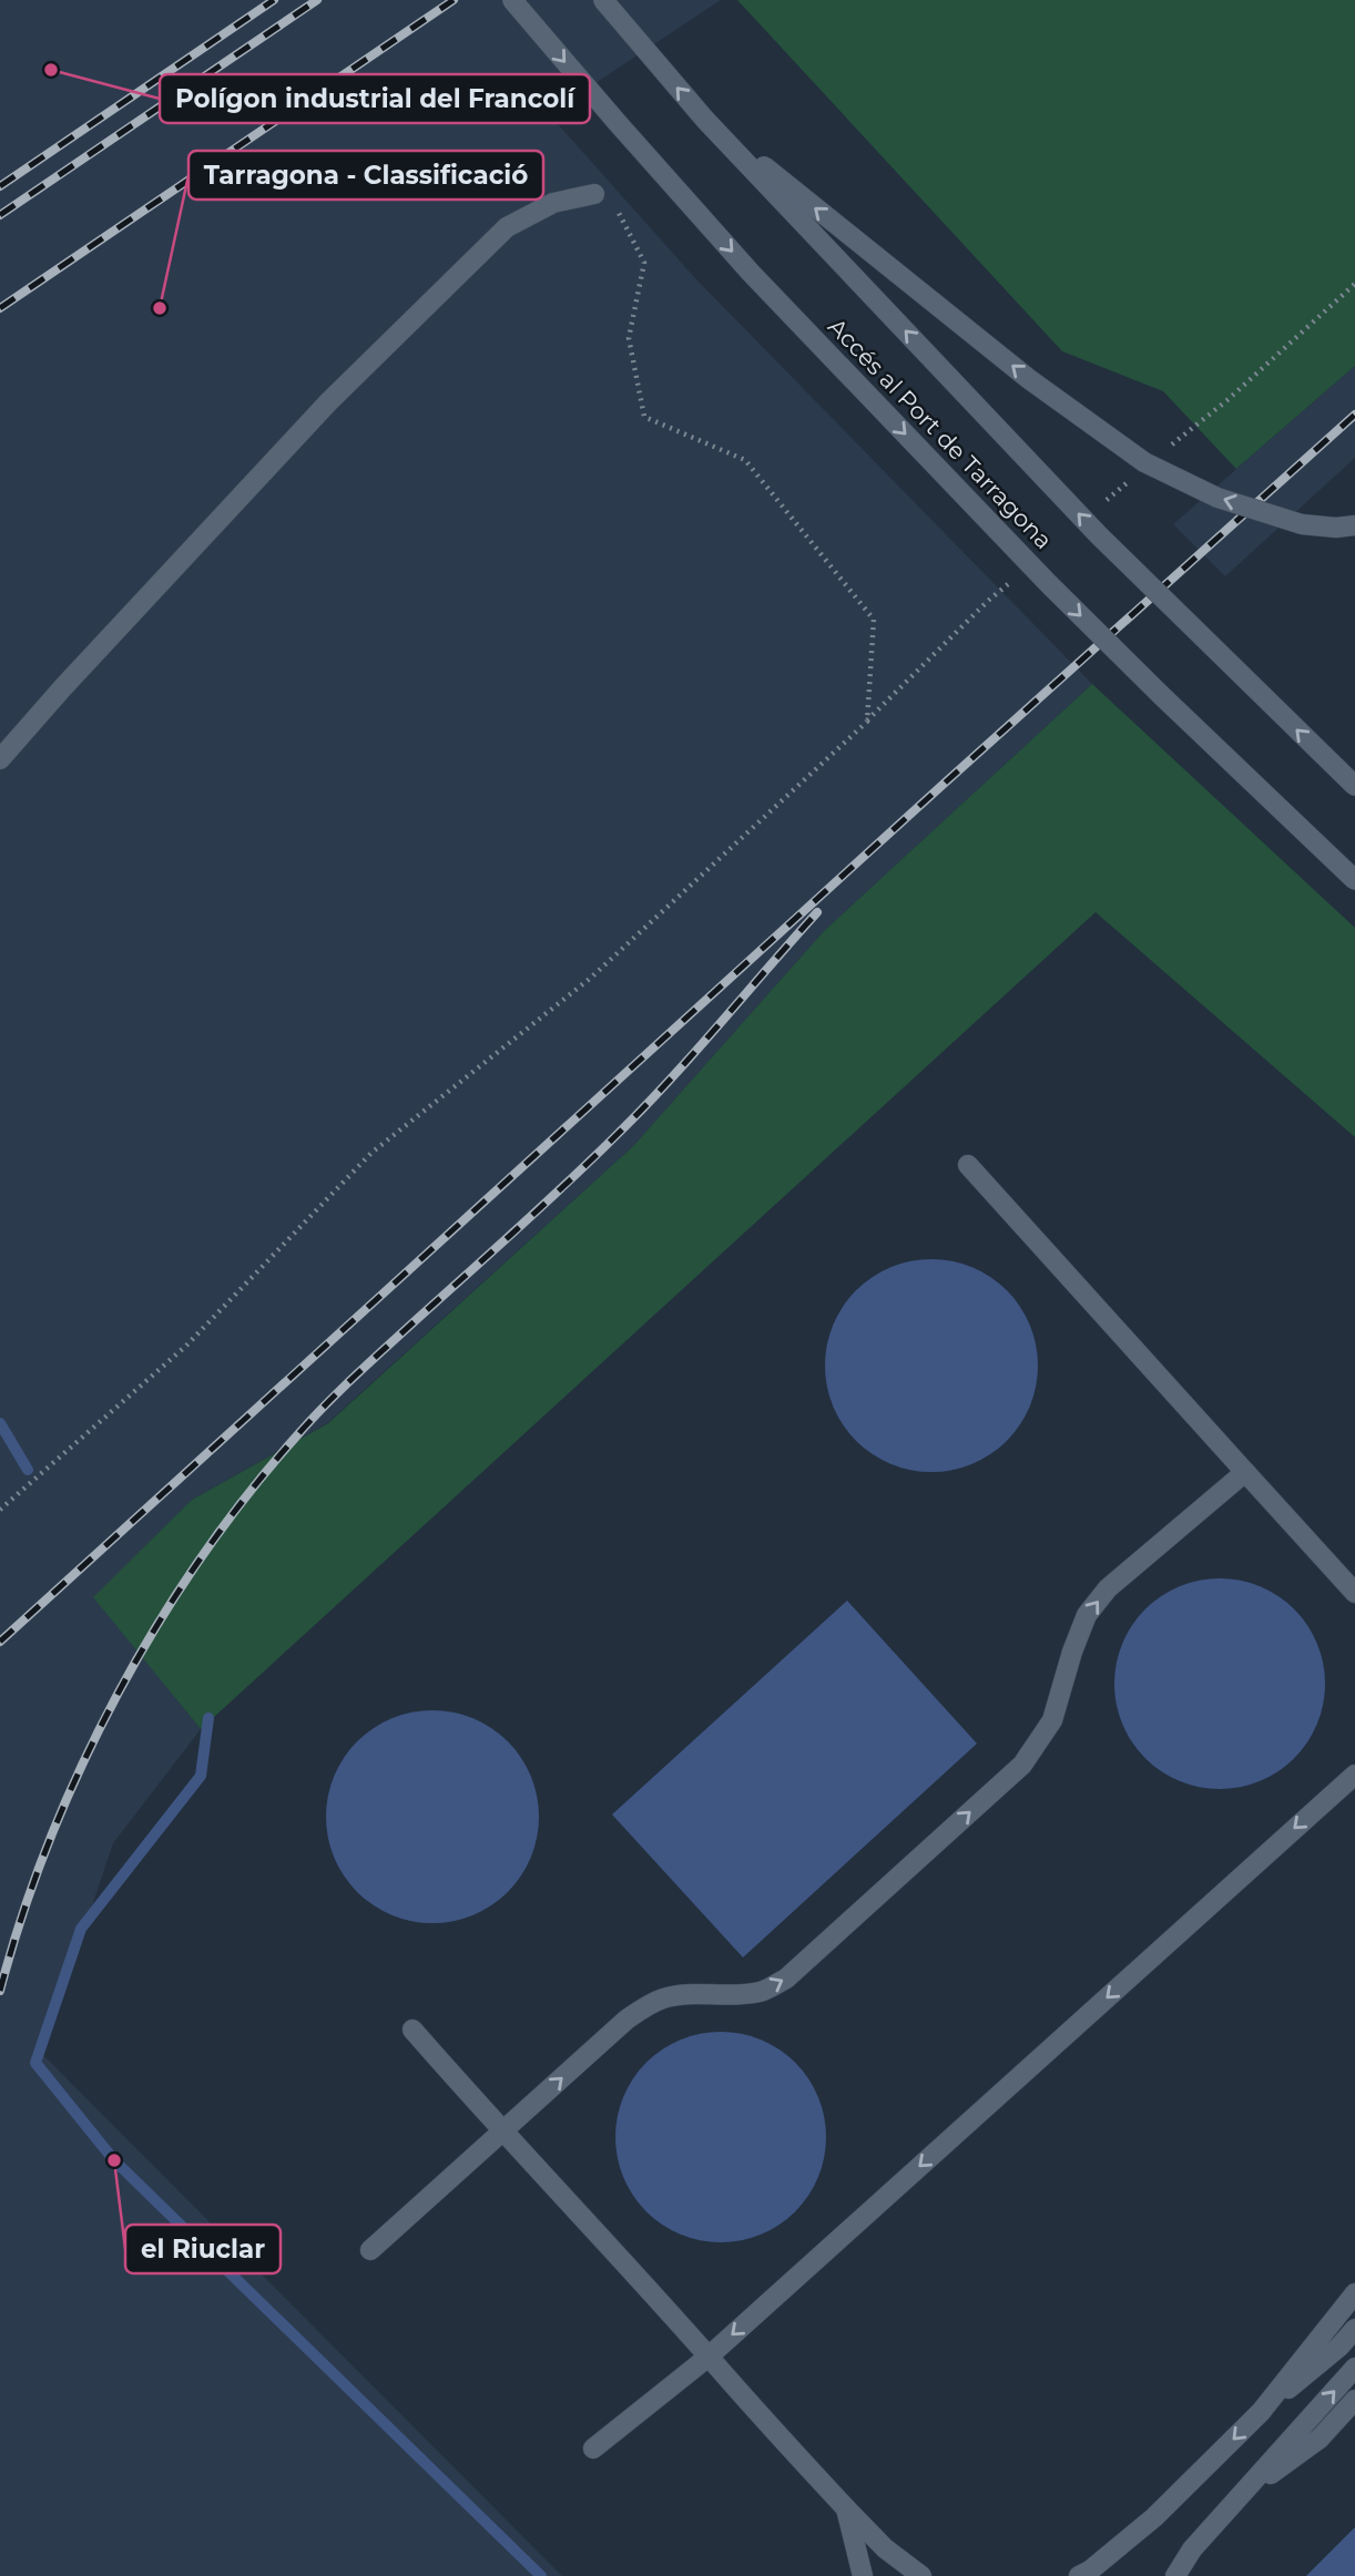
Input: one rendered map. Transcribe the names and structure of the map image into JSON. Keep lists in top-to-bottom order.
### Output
{
  "streets": {
    "street": ["Accés al Port de Tarragona"]
  },
  "places": ["Polígon industrial del Francolí", "Tarragona - Classificació", "el Riuclar"]
}
